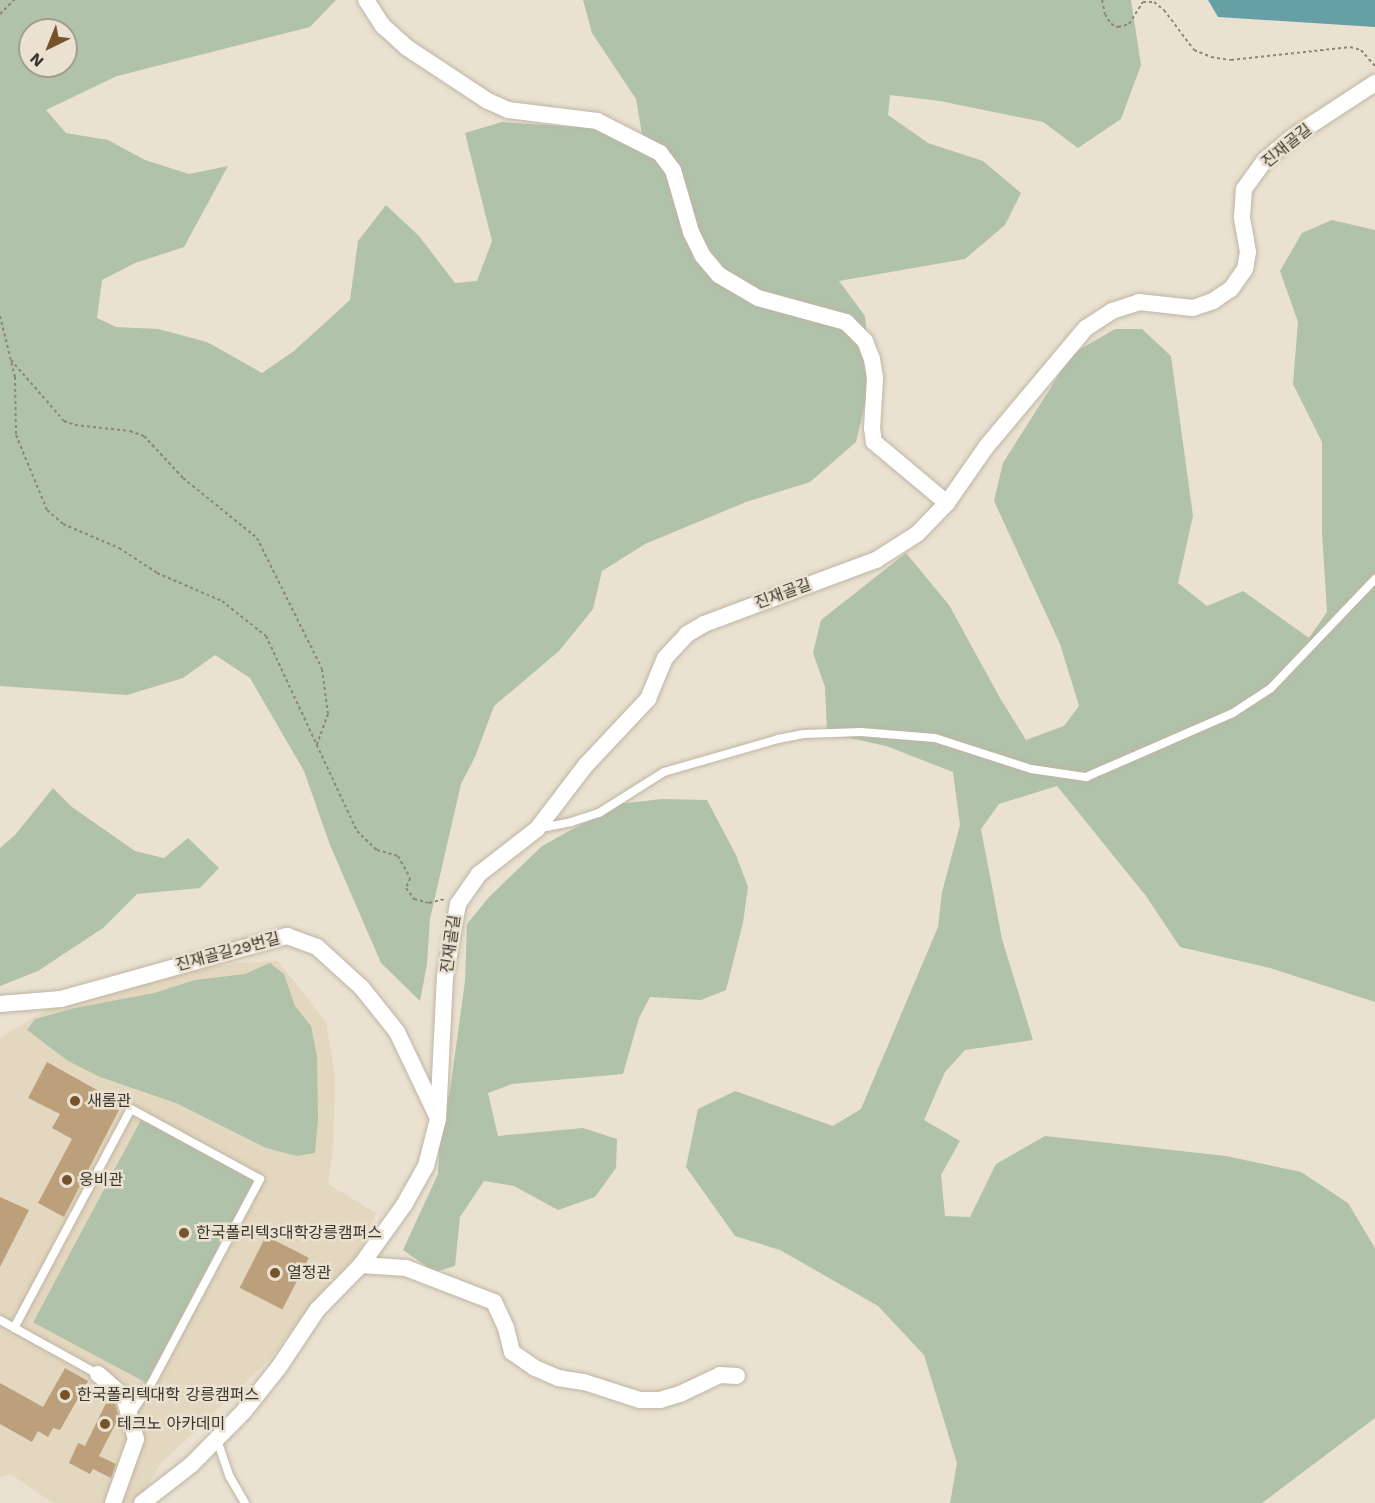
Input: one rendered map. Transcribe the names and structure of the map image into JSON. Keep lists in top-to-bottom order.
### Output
{
  "streets": {
    "street": ["진재골길", "진재골길29번길"]
  },
  "crossings": [
    ["진재골길", "진재골길29번길"]
  ],
  "places": [
    "새롬관",
    "웅비관",
    "한국폴리텍3대학강릉캠퍼스",
    "열정관",
    "한국폴리텍대학 강릉캠퍼스",
    "테크노 아카데미"
  ],
  "north": "bottom left"
}
